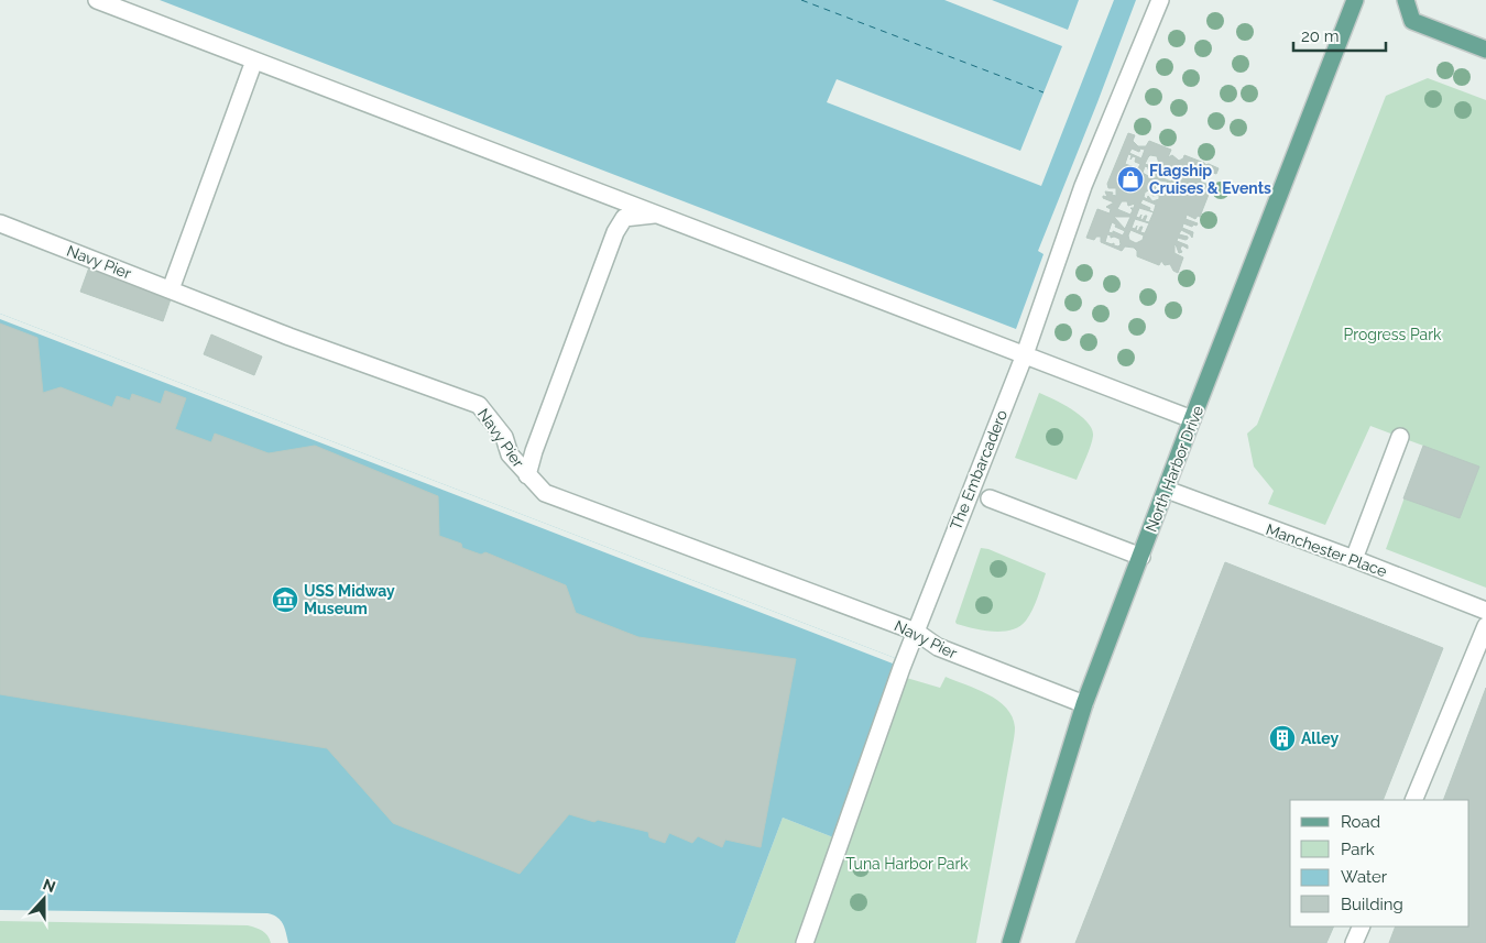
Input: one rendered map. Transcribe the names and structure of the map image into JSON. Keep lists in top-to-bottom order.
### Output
{
  "streets": {
    "main road": ["North Harbor Drive"],
    "street": ["Navy Pier", "The Embarcadero", "Manchester Place"]
  },
  "crossings": [
    ["Navy Pier", "North Harbor Drive"],
    ["Navy Pier", "The Embarcadero"],
    ["North Harbor Drive", "Manchester Place"]
  ],
  "parks": ["Progress Park", "Tuna Harbor Park"],
  "places": {
    "shop": ["Flagship Cruises & Events"],
    "museum": ["USS Midway Museum"],
    "building": ["Alley"]
  },
  "legend": [
    "Road",
    "Park",
    "Water",
    "Building"
  ],
  "scale_bar": "20 m",
  "north": "top"
}
